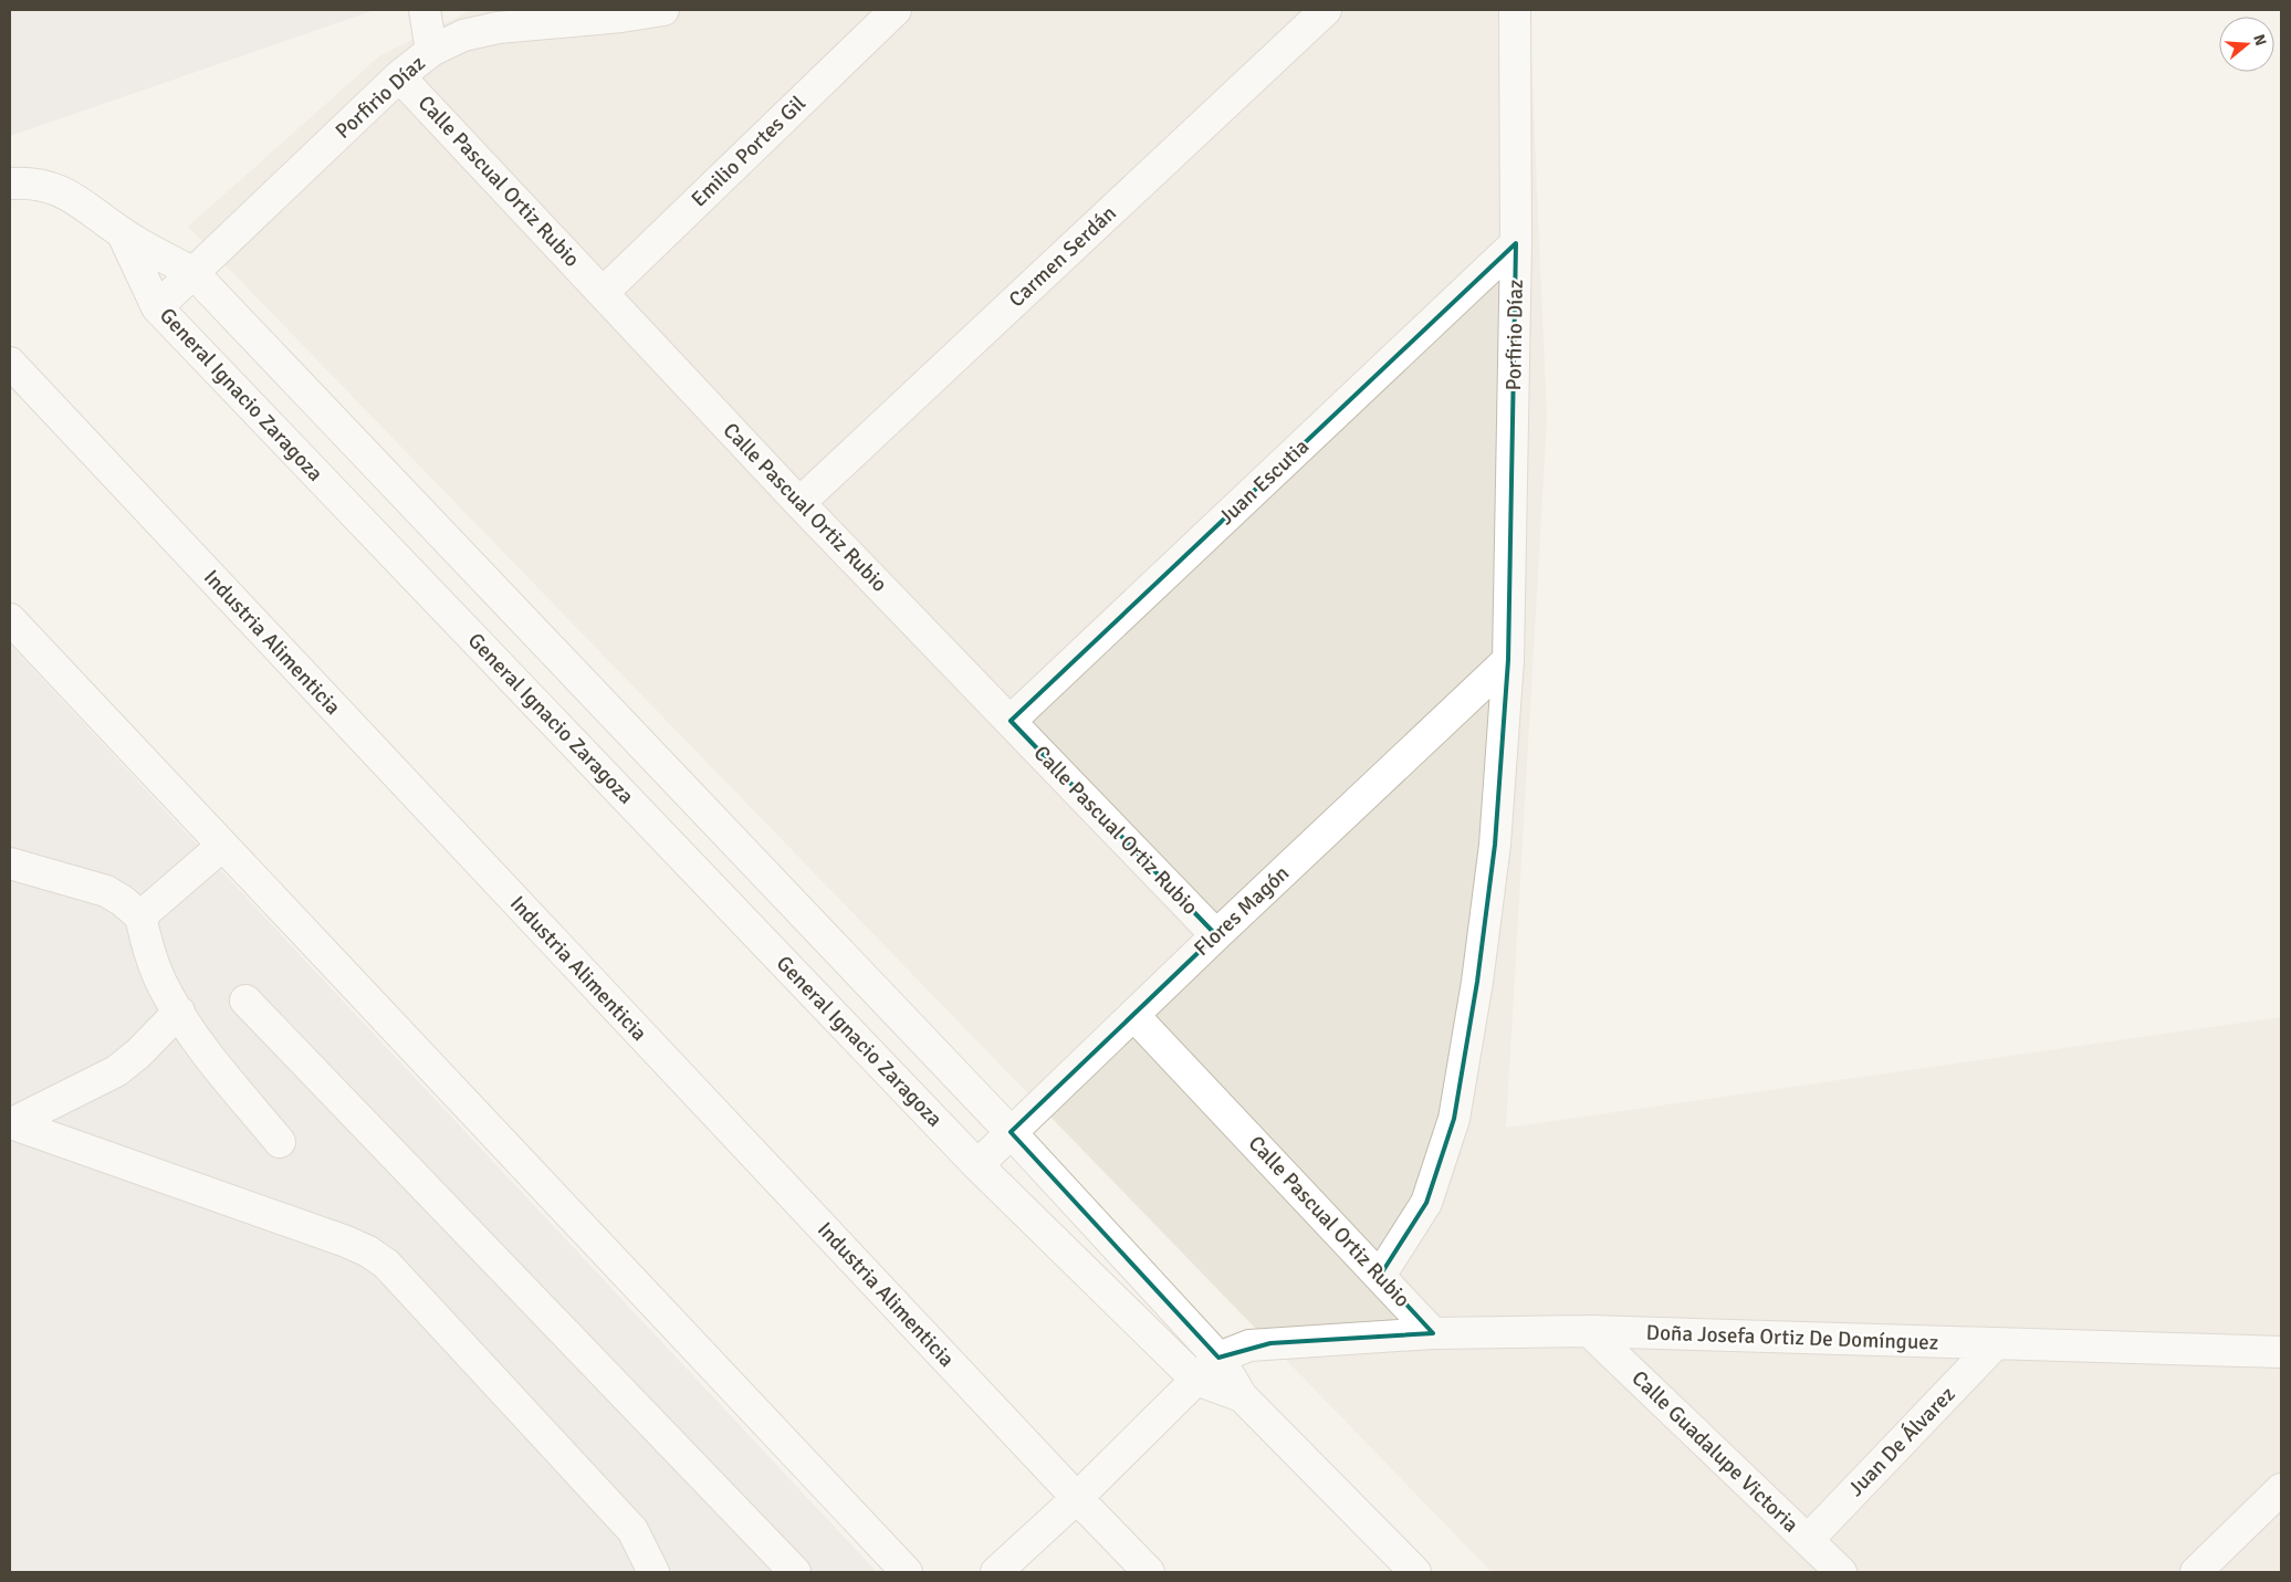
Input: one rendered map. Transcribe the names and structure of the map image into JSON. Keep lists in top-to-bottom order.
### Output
{
  "streets": {
    "street": [
      "Porfirio Díaz",
      "Emilio Portes Gil",
      "Calle Pascual Ortiz Rubio",
      "Carmen Serdán",
      "General Ignacio Zaragoza",
      "Juan Escutia",
      "Industria Alimenticia",
      "Flores Magón",
      "Doña Josefa Ortiz De Domínguez",
      "Juan De Álvarez",
      "Calle Guadalupe Victoria"
    ]
  },
  "crossings": [
    ["Porfirio Díaz", "Calle Pascual Ortiz Rubio"],
    ["Porfirio Díaz", "General Ignacio Zaragoza"],
    ["Porfirio Díaz", "Juan Escutia"],
    ["Porfirio Díaz", "Flores Magón"],
    ["Emilio Portes Gil", "Calle Pascual Ortiz Rubio"],
    ["Calle Pascual Ortiz Rubio", "Carmen Serdán"],
    ["Calle Pascual Ortiz Rubio", "Juan Escutia"],
    ["Calle Pascual Ortiz Rubio", "Flores Magón"],
    ["Calle Pascual Ortiz Rubio", "Doña Josefa Ortiz De Domínguez"],
    ["General Ignacio Zaragoza", "Flores Magón"],
    ["General Ignacio Zaragoza", "Doña Josefa Ortiz De Domínguez"],
    ["Doña Josefa Ortiz De Domínguez", "Juan De Álvarez"],
    ["Doña Josefa Ortiz De Domínguez", "Calle Guadalupe Victoria"],
    ["Juan De Álvarez", "Calle Guadalupe Victoria"]
  ],
  "north": "right"
}
